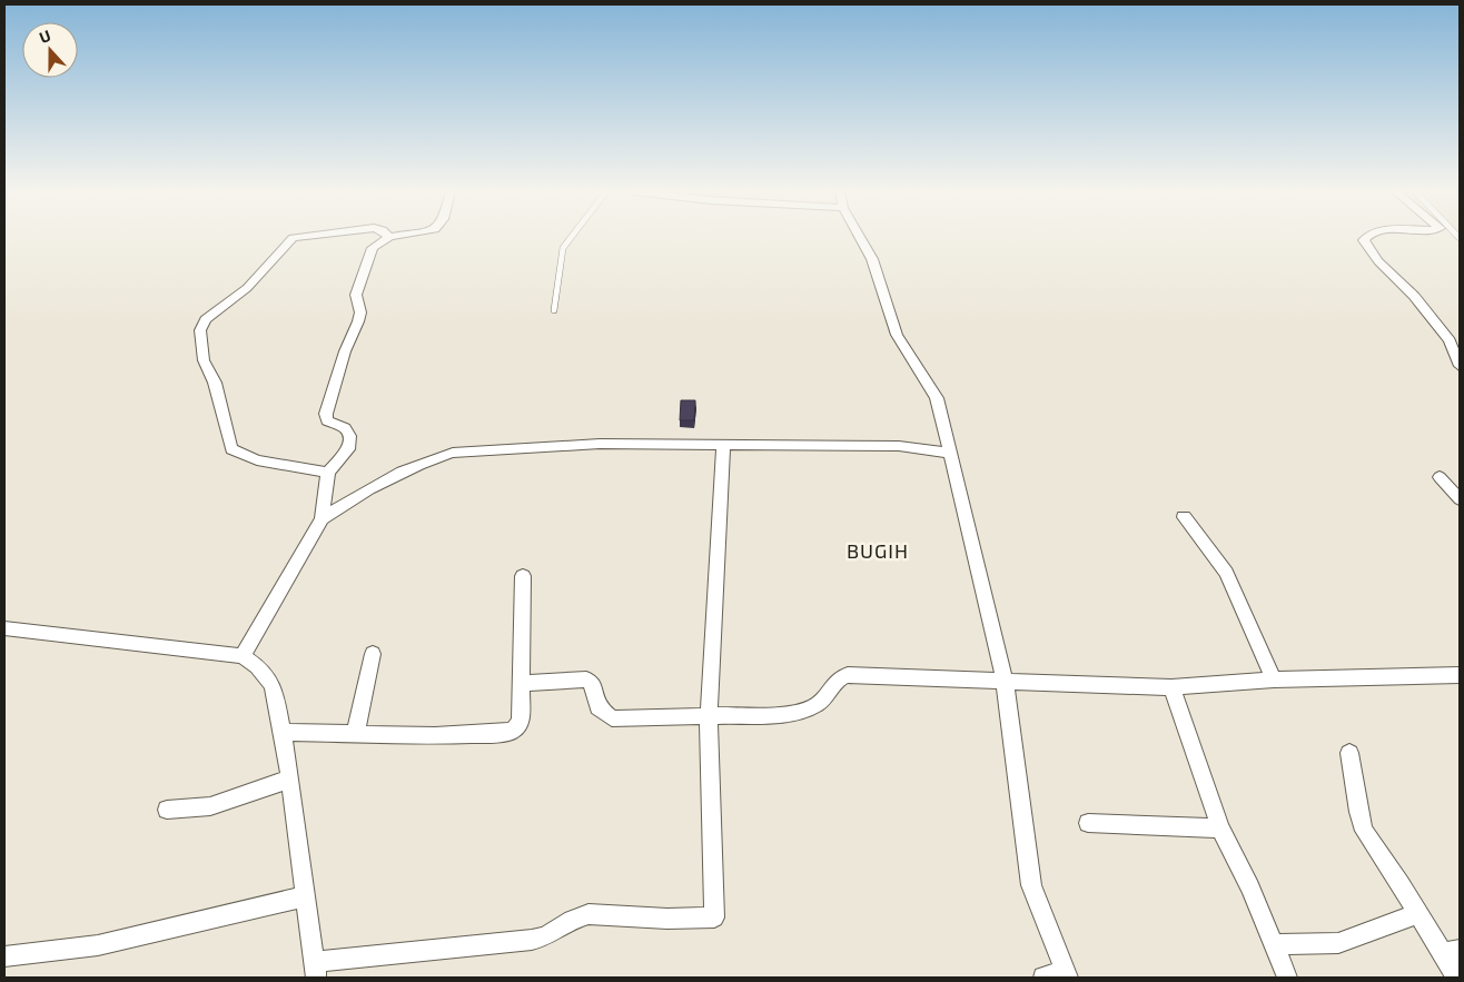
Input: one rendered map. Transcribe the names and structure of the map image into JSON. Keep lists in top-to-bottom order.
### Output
{
  "districts": ["BUGIH"],
  "north": "top"
}
